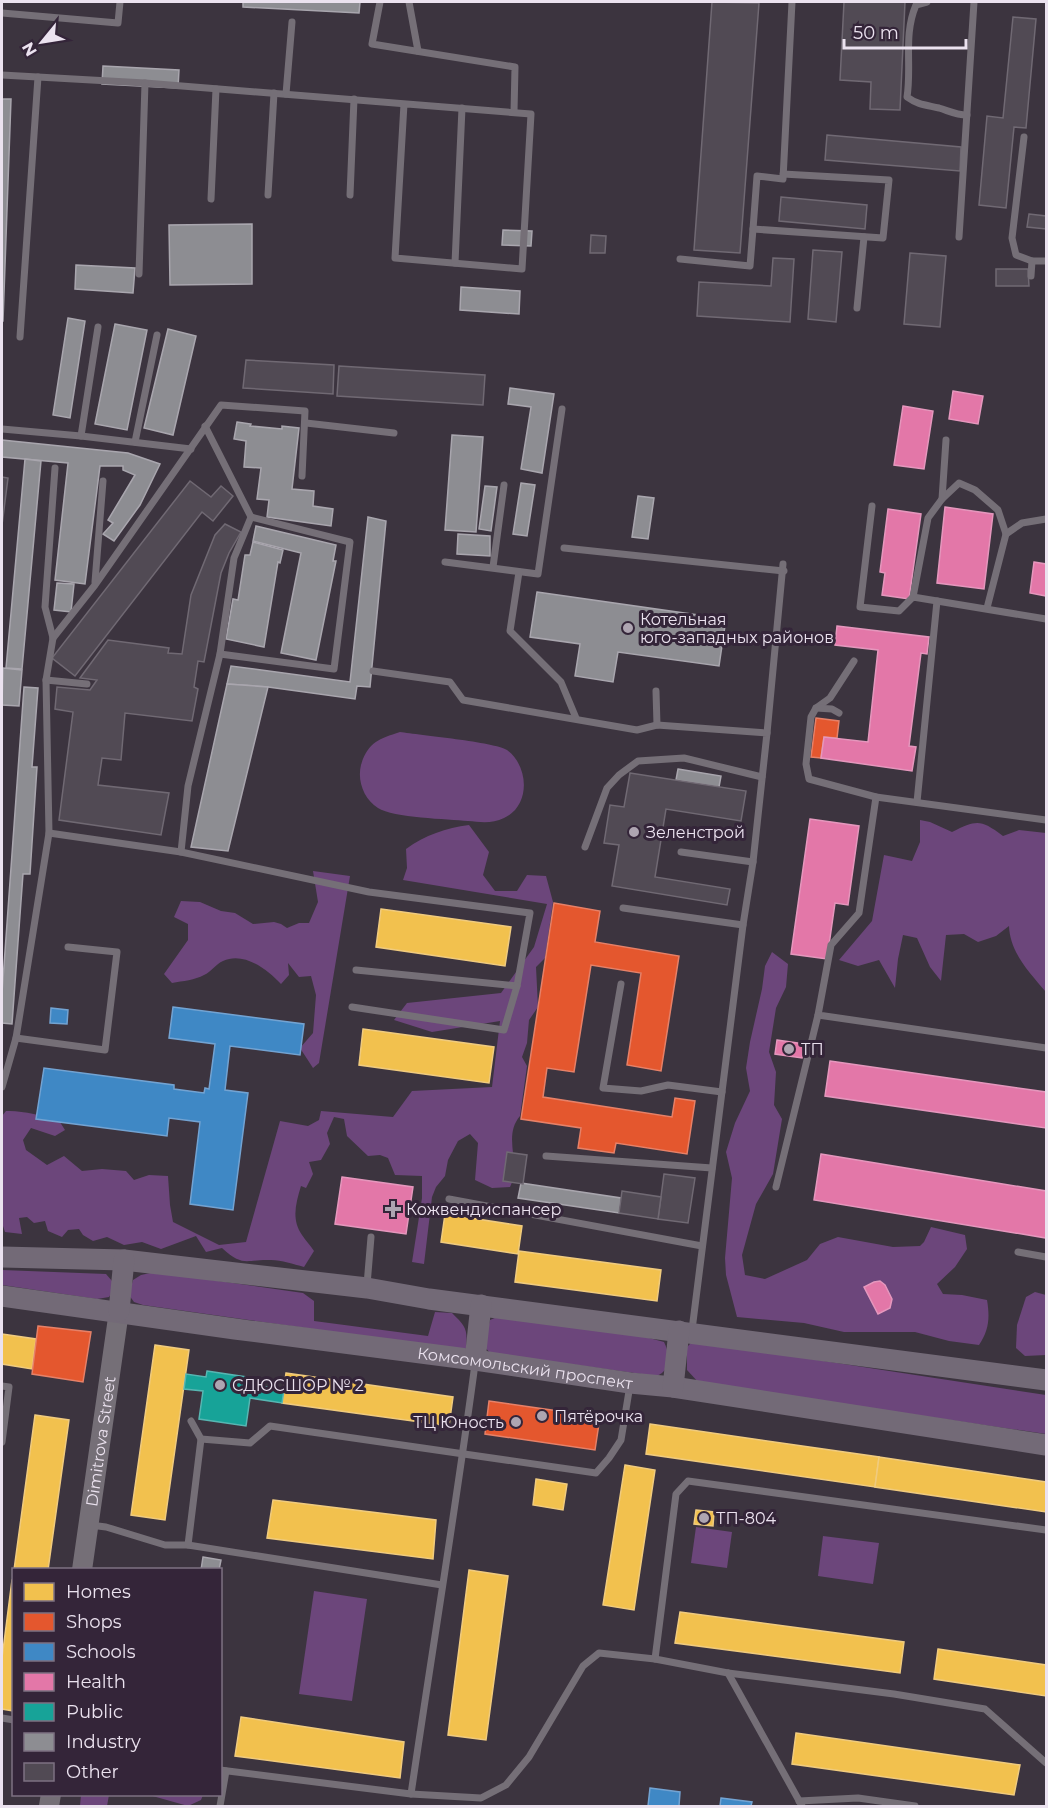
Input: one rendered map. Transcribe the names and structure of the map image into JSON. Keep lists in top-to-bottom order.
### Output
{
  "streets": {
    "main road": ["Комсомольский проспект", "Dimitrova Street"]
  },
  "crossings": [
    ["Комсомольский проспект", "Dimitrova Street"]
  ],
  "places": {
    "other": [
      "Котельная юго-западных районов",
      "Зеленстрой",
      "ТП",
      "СДЮСШОР № 2",
      "Пятёрочка",
      "ТЦ Юность",
      "ТП-804"
    ],
    "health": ["Кожвендиспансер"]
  },
  "legend": [
    "Homes",
    "Shops",
    "Schools",
    "Health",
    "Public",
    "Industry",
    "Other"
  ],
  "scale_bar": "50 m",
  "north": "bottom left"
}
